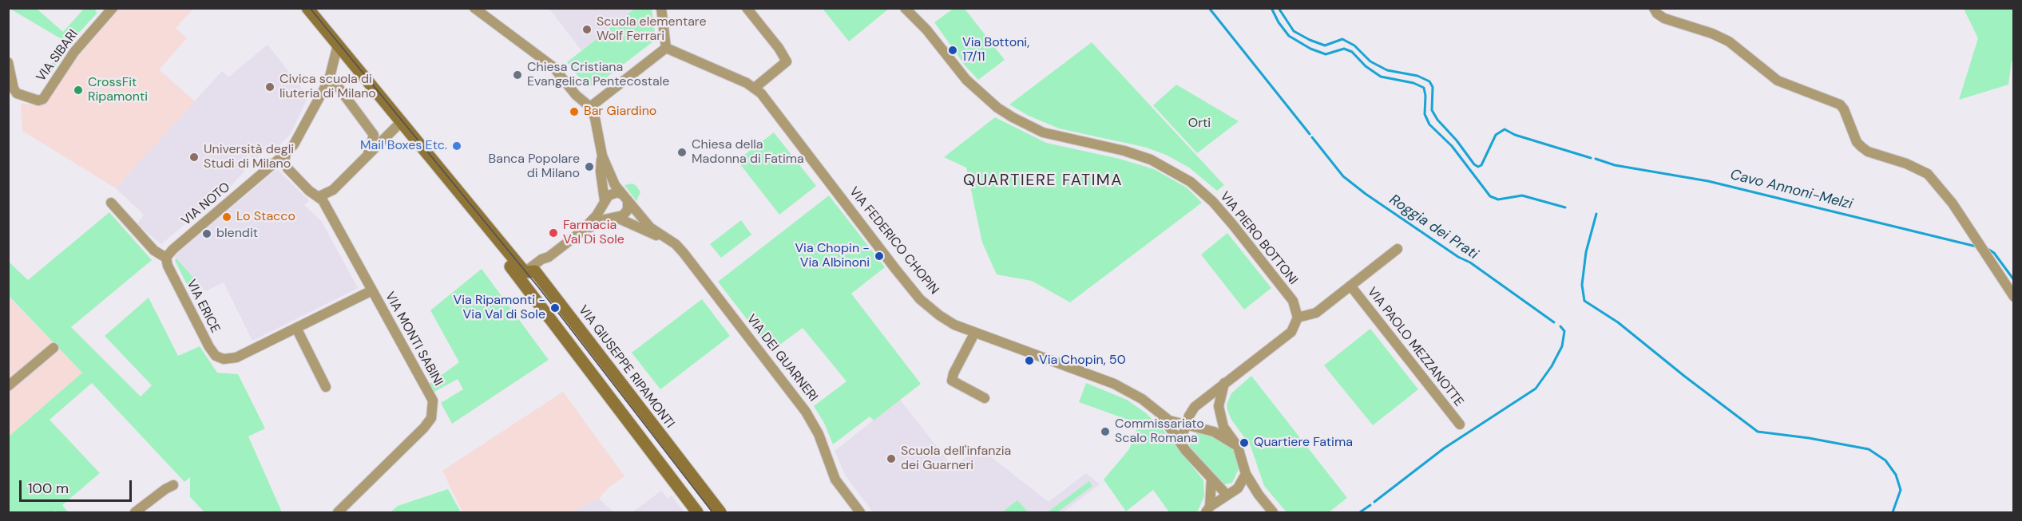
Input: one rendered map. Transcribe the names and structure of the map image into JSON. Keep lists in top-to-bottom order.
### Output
{
  "streets": {
    "street": [
      "VIA SIBARI",
      "VIA NOTO",
      "VIA PIERO BOTTONI",
      "VIA FEDERICO CHOPIN",
      "VIA ERICE",
      "VIA MONTI SABINI",
      "VIA PAOLO MEZZANOTTE",
      "VIA DEI GUARNERI",
      "VIA GIUSEPPE RIPAMONTI"
    ]
  },
  "crossings": [
    ["VIA NOTO", "VIA ERICE"],
    ["VIA NOTO", "VIA GIUSEPPE RIPAMONTI"],
    ["VIA ERICE", "VIA MONTI SABINI"]
  ],
  "districts": ["QUARTIERE FATIMA"],
  "water": ["Cavo Annoni-Melzi", "Roggia dei Prati"],
  "parks": ["Orti"],
  "places": [
    "Scuola elementare Wolf Ferrari",
    "Via Bottoni, 17/11",
    "Chiesa Cristiana Evangelica Pentecostale",
    "Civica scuola di liuteria di Milano",
    "CrossFit Ripamonti",
    "Bar Giardino",
    "Mail Boxes Etc.",
    "Chiesa della Madonna di Fatima",
    "Università degli Studi di Milano",
    "Banca Popolare di Milano",
    "Lo Stacco",
    "Farmacia Val Di Sole",
    "blendit",
    "Via Chopin - Via Albinoni",
    "Via Ripamonti - Via Val di Sole",
    "Via Chopin, 50",
    "Commissariato Scalo Romana",
    "Quartiere Fatima",
    "Scuola dell'infanzia dei Guarneri"
  ],
  "scale_bar": "100 m"
}
